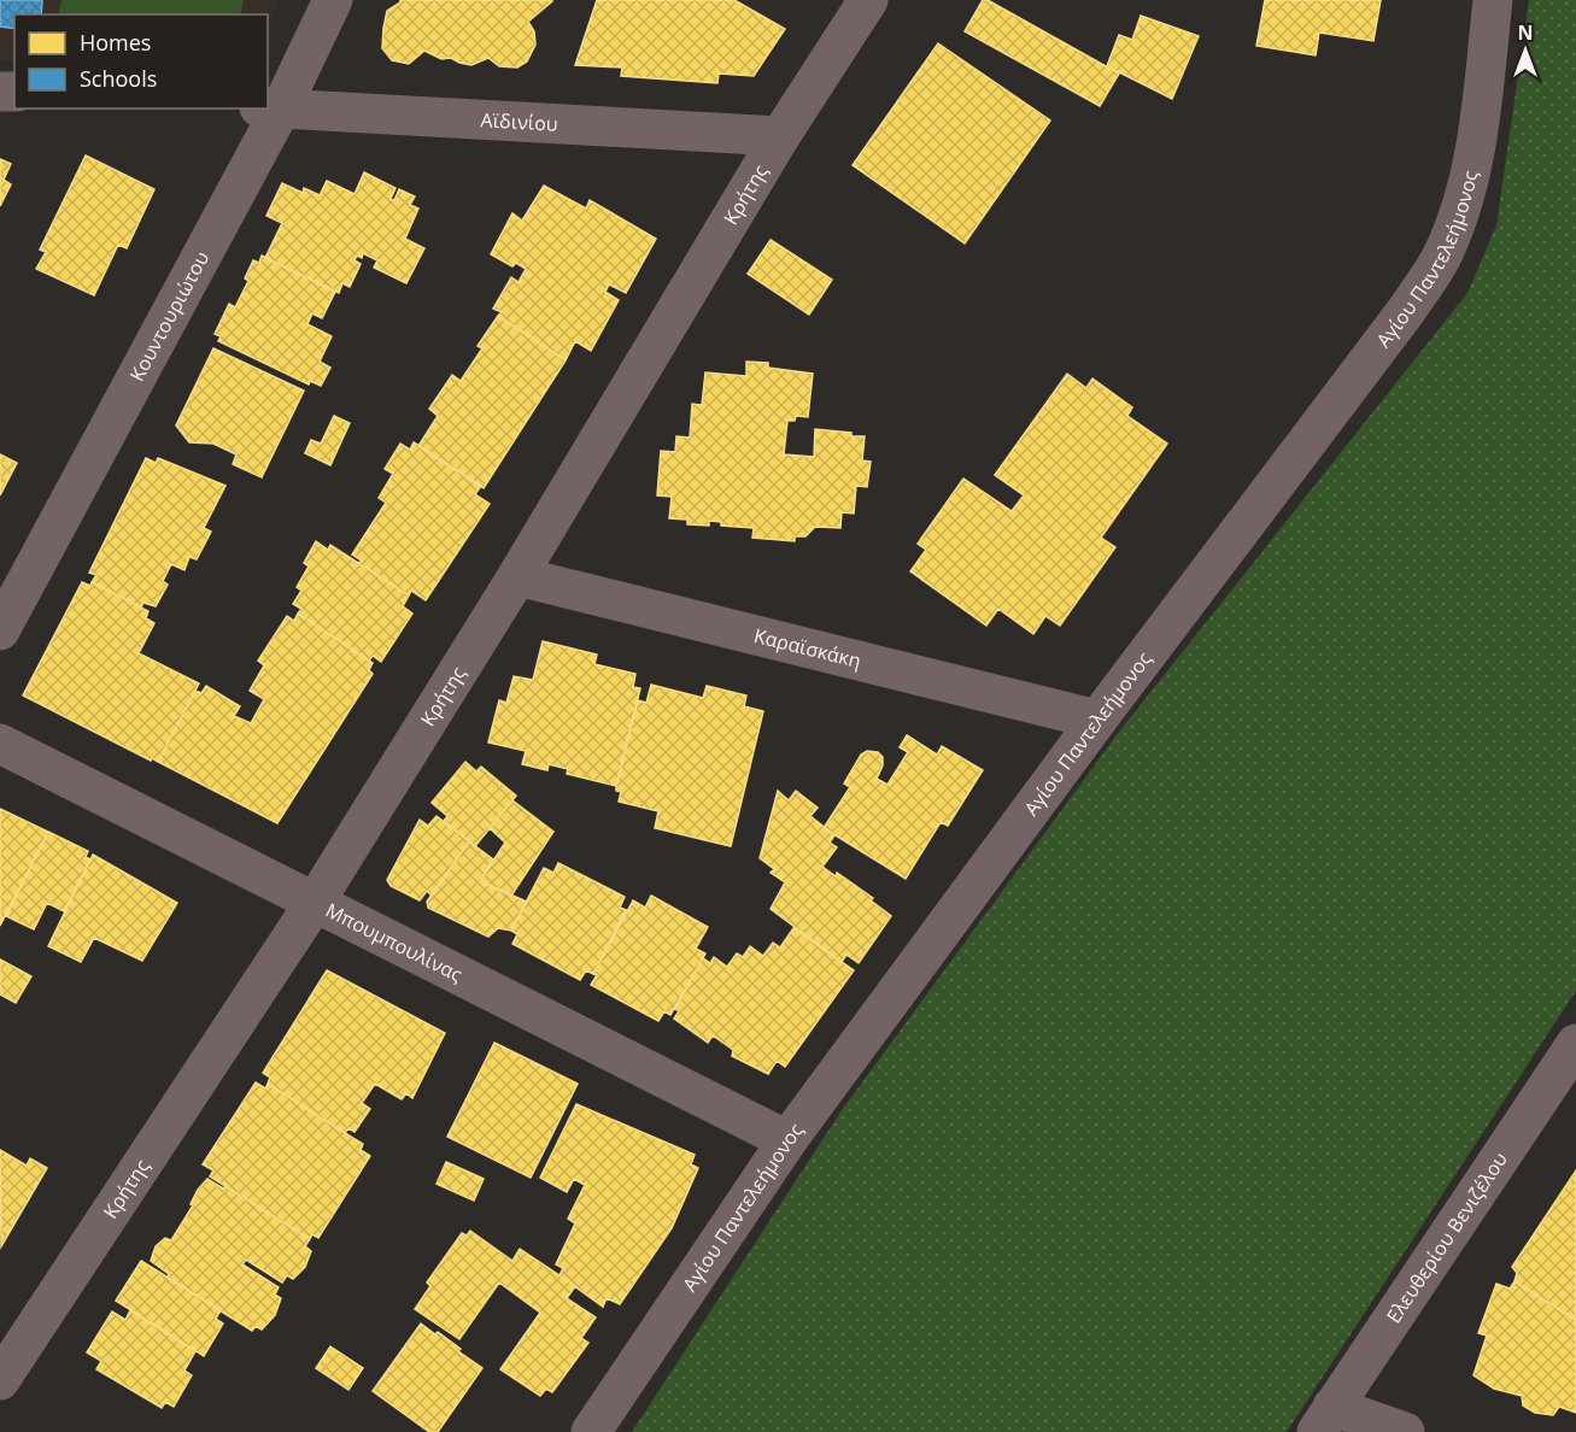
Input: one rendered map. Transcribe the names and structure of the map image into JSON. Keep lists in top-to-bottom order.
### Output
{
  "streets": {
    "street": [
      "Αϊδινίου",
      "Κρήτης",
      "Αγίου Παντελεήμονος",
      "Κουντουριώτου",
      "Καραϊσκάκη",
      "Μπουμπουλίνας",
      "Ελευθερίου Βενιζέλου"
    ]
  },
  "crossings": [
    ["Αϊδινίου", "Κρήτης"],
    ["Αϊδινίου", "Κουντουριώτου"],
    ["Κρήτης", "Καραϊσκάκη"],
    ["Κρήτης", "Μπουμπουλίνας"],
    ["Αγίου Παντελεήμονος", "Καραϊσκάκη"],
    ["Αγίου Παντελεήμονος", "Μπουμπουλίνας"]
  ],
  "legend": ["Homes", "Schools"],
  "north": "top"
}
